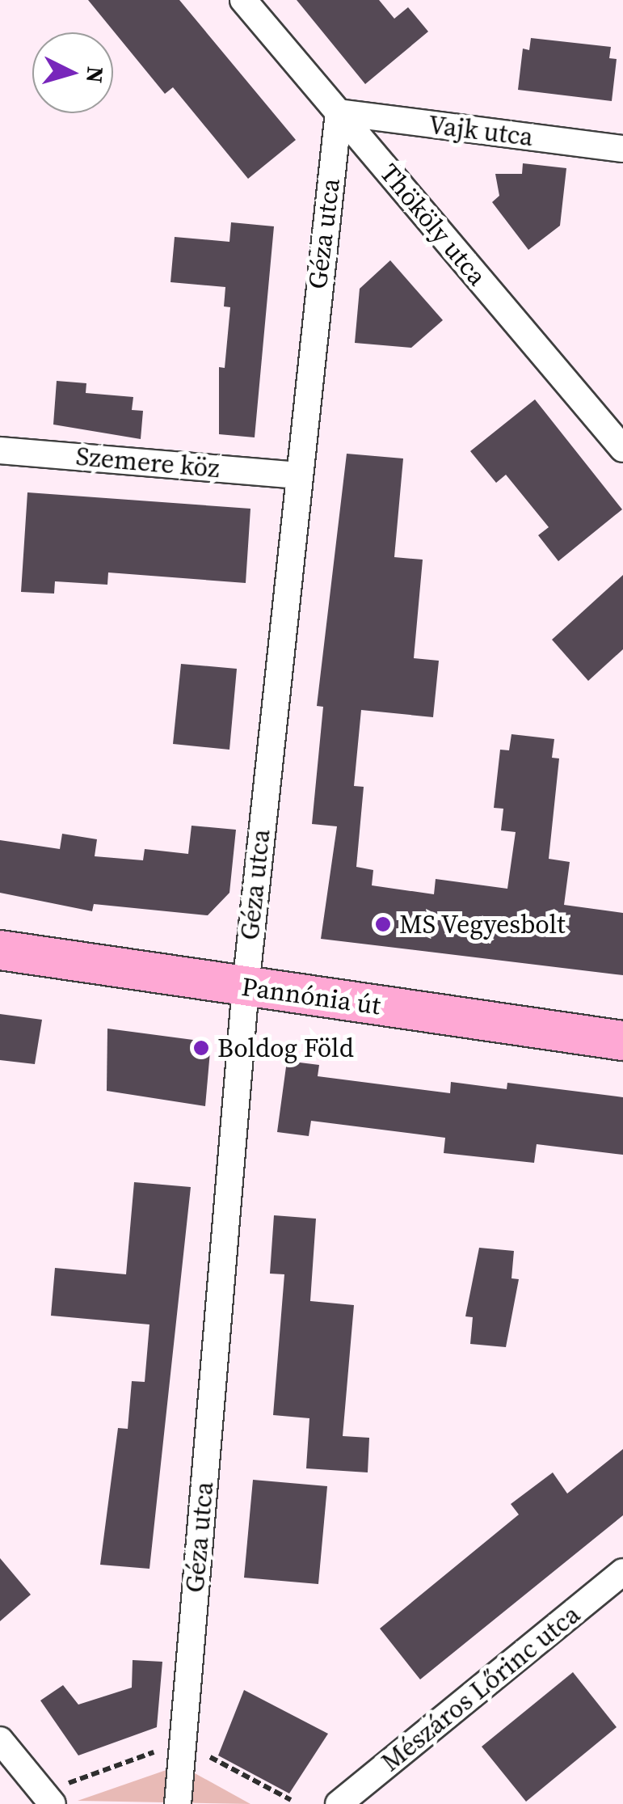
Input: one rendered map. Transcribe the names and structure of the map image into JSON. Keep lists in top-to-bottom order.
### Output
{
  "streets": {
    "street": [
      "Vajk utca",
      "Thököly utca",
      "Géza utca",
      "Szemere köz",
      "Pannónia út",
      "Mészáros Lőrinc utca"
    ]
  },
  "crossings": [
    ["Vajk utca", "Thököly utca"],
    ["Vajk utca", "Géza utca"],
    ["Thököly utca", "Géza utca"],
    ["Géza utca", "Szemere köz"],
    ["Géza utca", "Pannónia út"]
  ],
  "places": ["MS Vegyesbolt", "Boldog Föld"],
  "north": "right"
}
